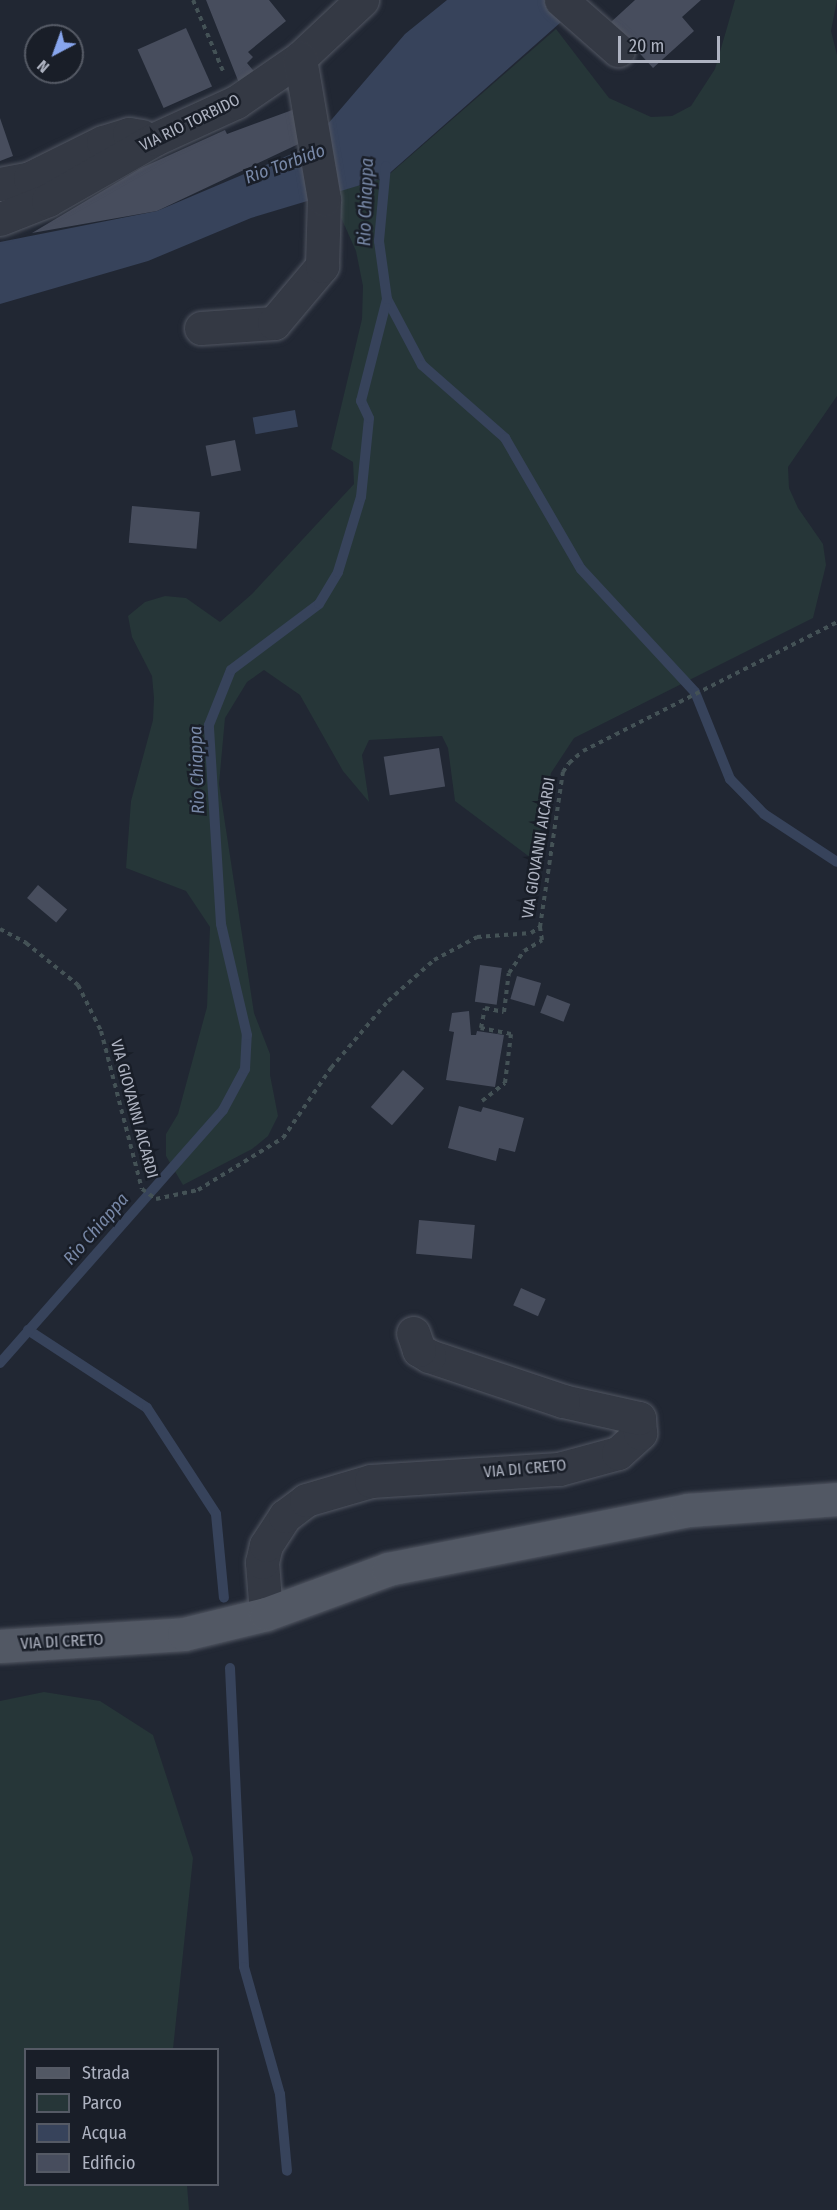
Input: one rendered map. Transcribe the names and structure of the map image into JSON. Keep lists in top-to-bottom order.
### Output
{
  "streets": {
    "main road": ["VIA DI CRETO"],
    "street": ["VIA RIO TORBIDO"],
    "path": ["VIA GIOVANNI AICARDI"]
  },
  "water": ["Rio Torbido", "Rio Chiappa"],
  "legend": [
    "Strada",
    "Parco",
    "Acqua",
    "Edificio"
  ],
  "scale_bar": "20 m",
  "north": "bottom left"
}
